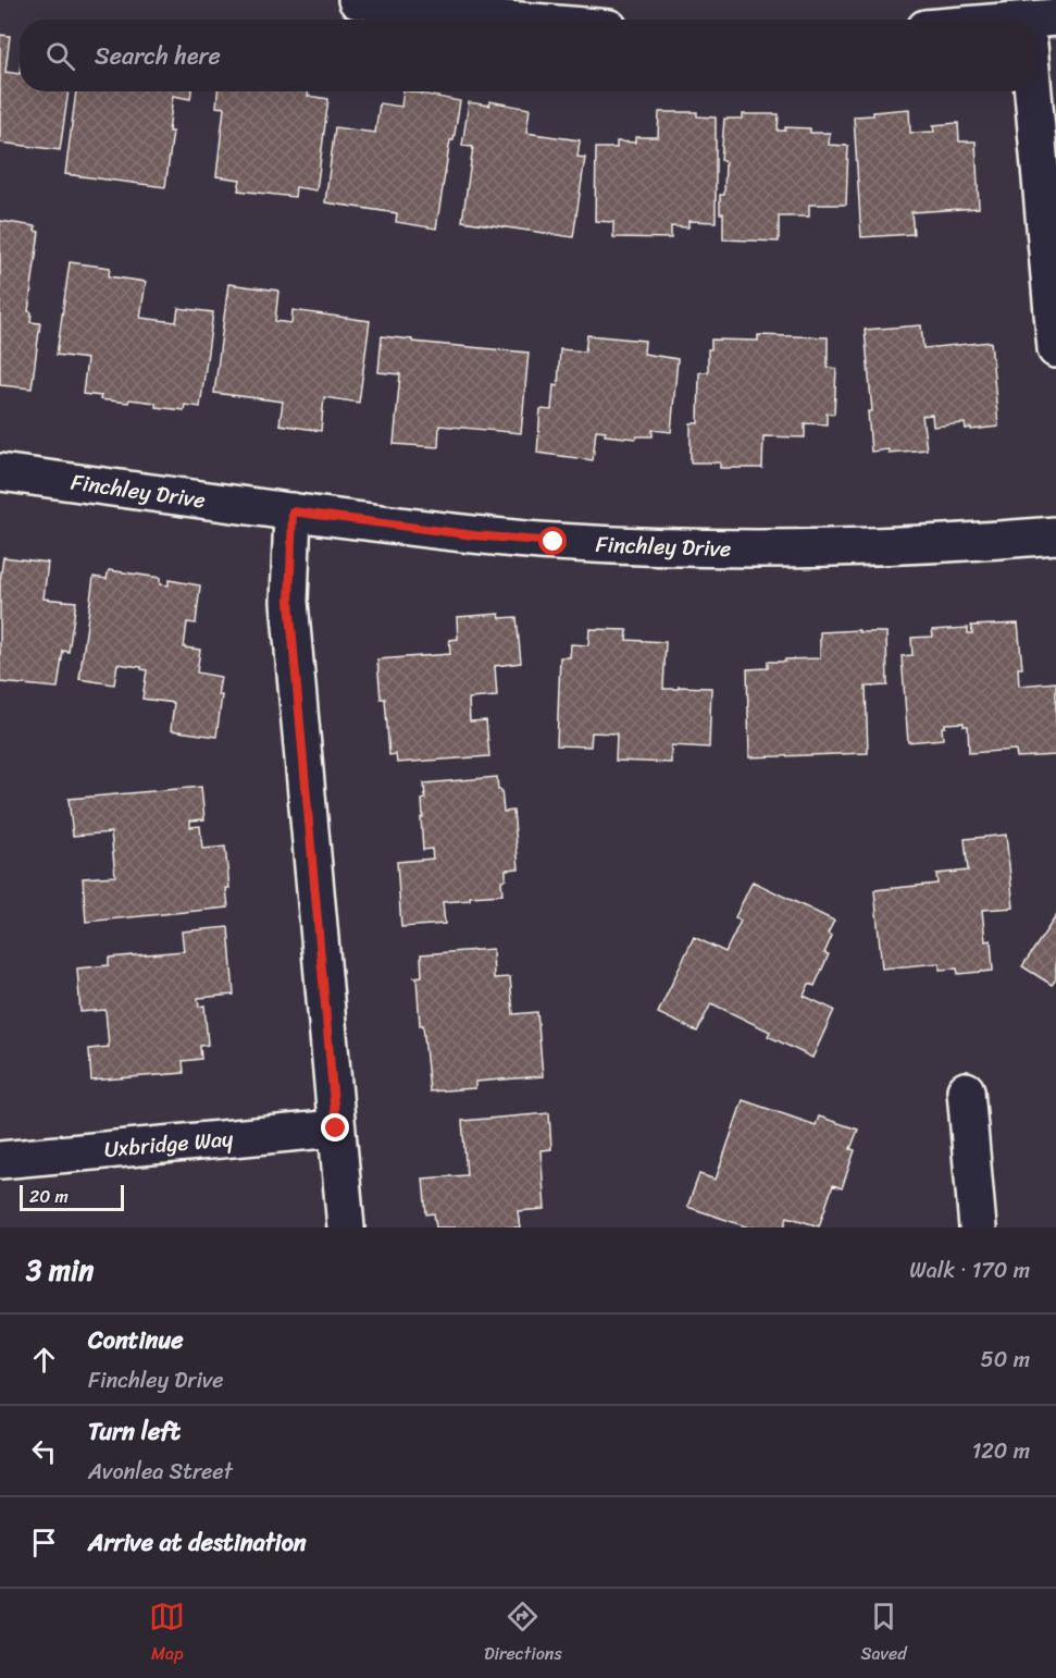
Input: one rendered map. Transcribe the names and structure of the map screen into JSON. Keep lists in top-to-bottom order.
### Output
{
  "streets": {
    "street": ["Finchley Drive", "Uxbridge Way"]
  },
  "scale_bar": "20 m",
  "page": {
    "search": "Search here",
    "scale": "20 m",
    "heading": ["3 min", "Walk · 170 m"],
    "list": [
      ["Continue", "Finchley Drive", "50 m"],
      ["Turn left", "Avonlea Street", "120 m"],
      "Arrive at destination"
    ],
    "nav": ["Map", "Directions", "Saved"]
  }
}
